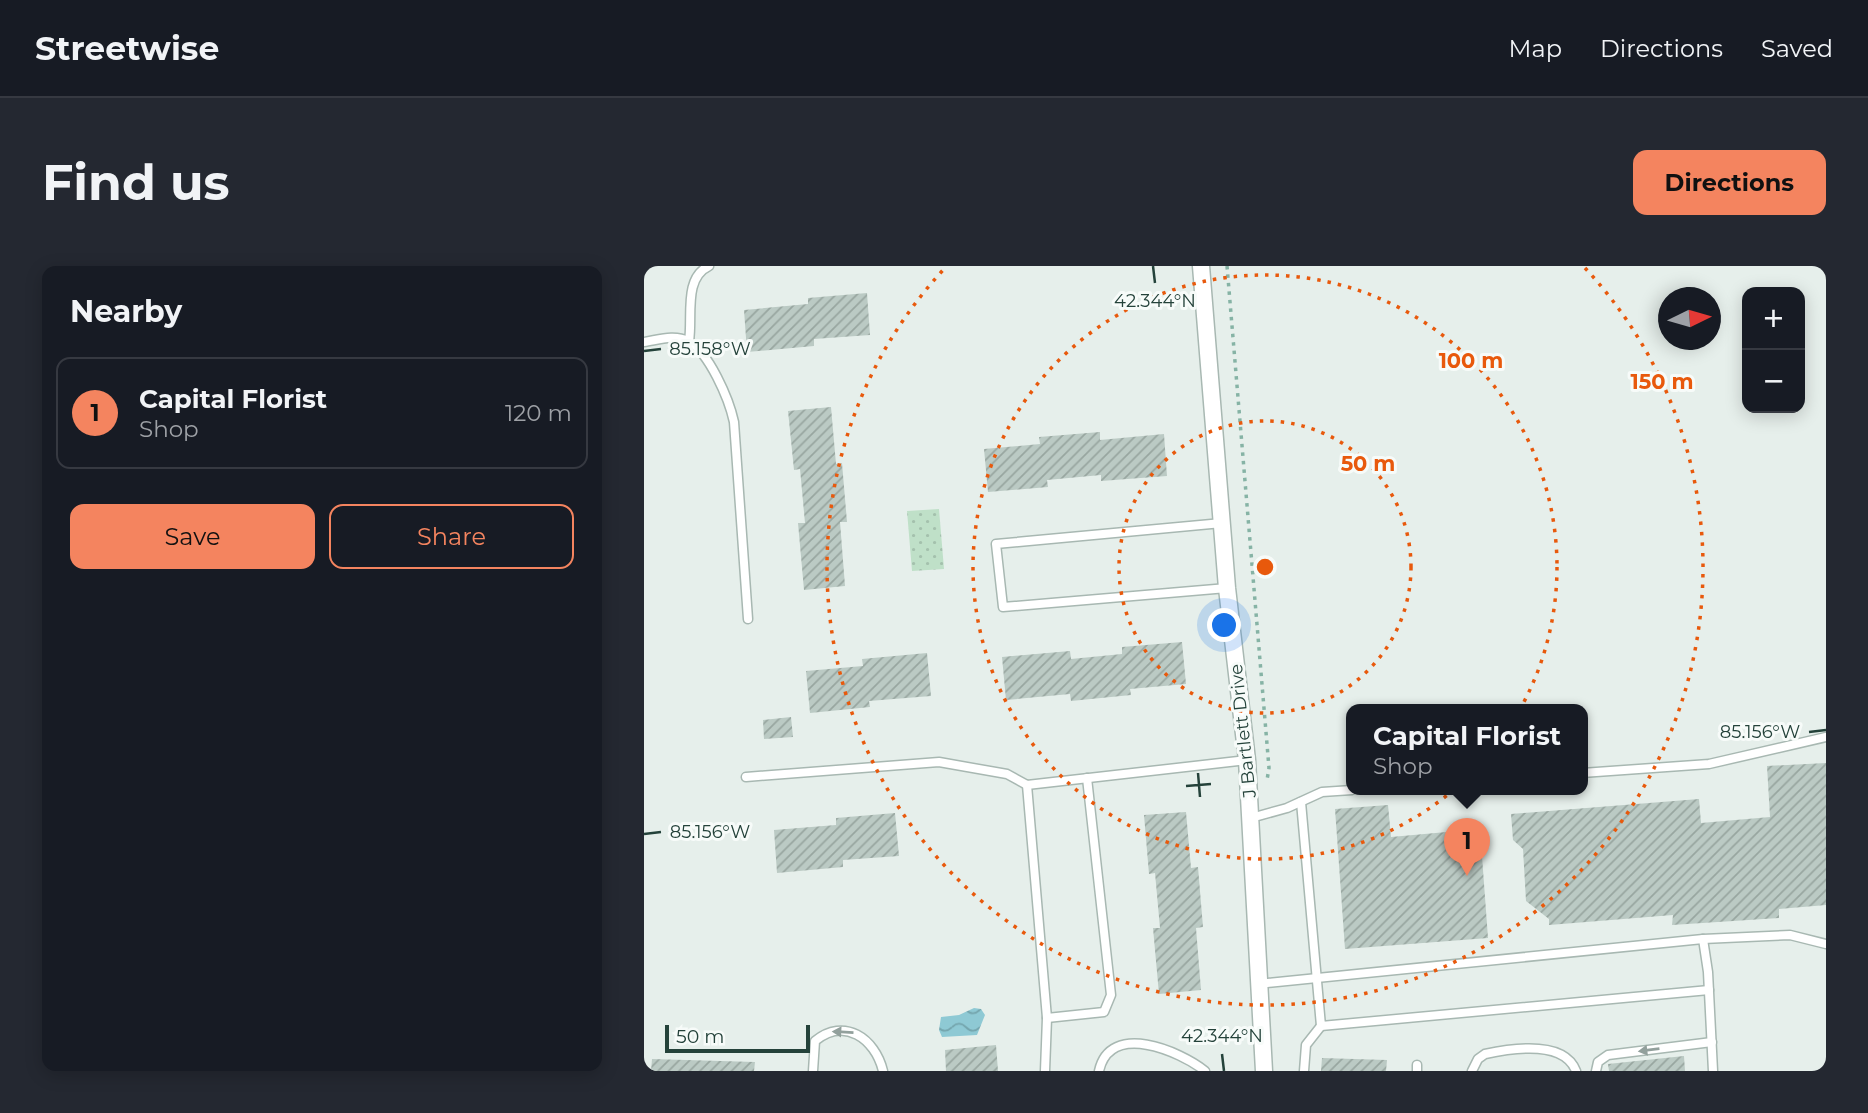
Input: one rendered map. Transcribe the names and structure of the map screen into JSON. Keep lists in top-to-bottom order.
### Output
{
  "streets": {
    "street": ["J Bartlett Drive"]
  },
  "scale_bar": "50 m",
  "north": "right",
  "page": {
    "header": "Streetwise",
    "nav": ["Map", "Directions", "Saved"],
    "buttons": [
      "Directions",
      ["Save", "Share"]
    ],
    "title": "Find us",
    "heading": "Nearby",
    "map_buttons": ["+", "−"],
    "list": [
      {
        "mark": "1",
        "name": "Capital Florist",
        "note": "Shop",
        "value": "120 m"
      }
    ],
    "popup": ["Capital Florist", "Shop"],
    "pins": "1",
    "scale": "50 m"
  },
  "coordinates": ["42.344°N", "85.158°W", "85.156°W"],
  "rings": ["100 m", "150 m", "50 m"]
}
